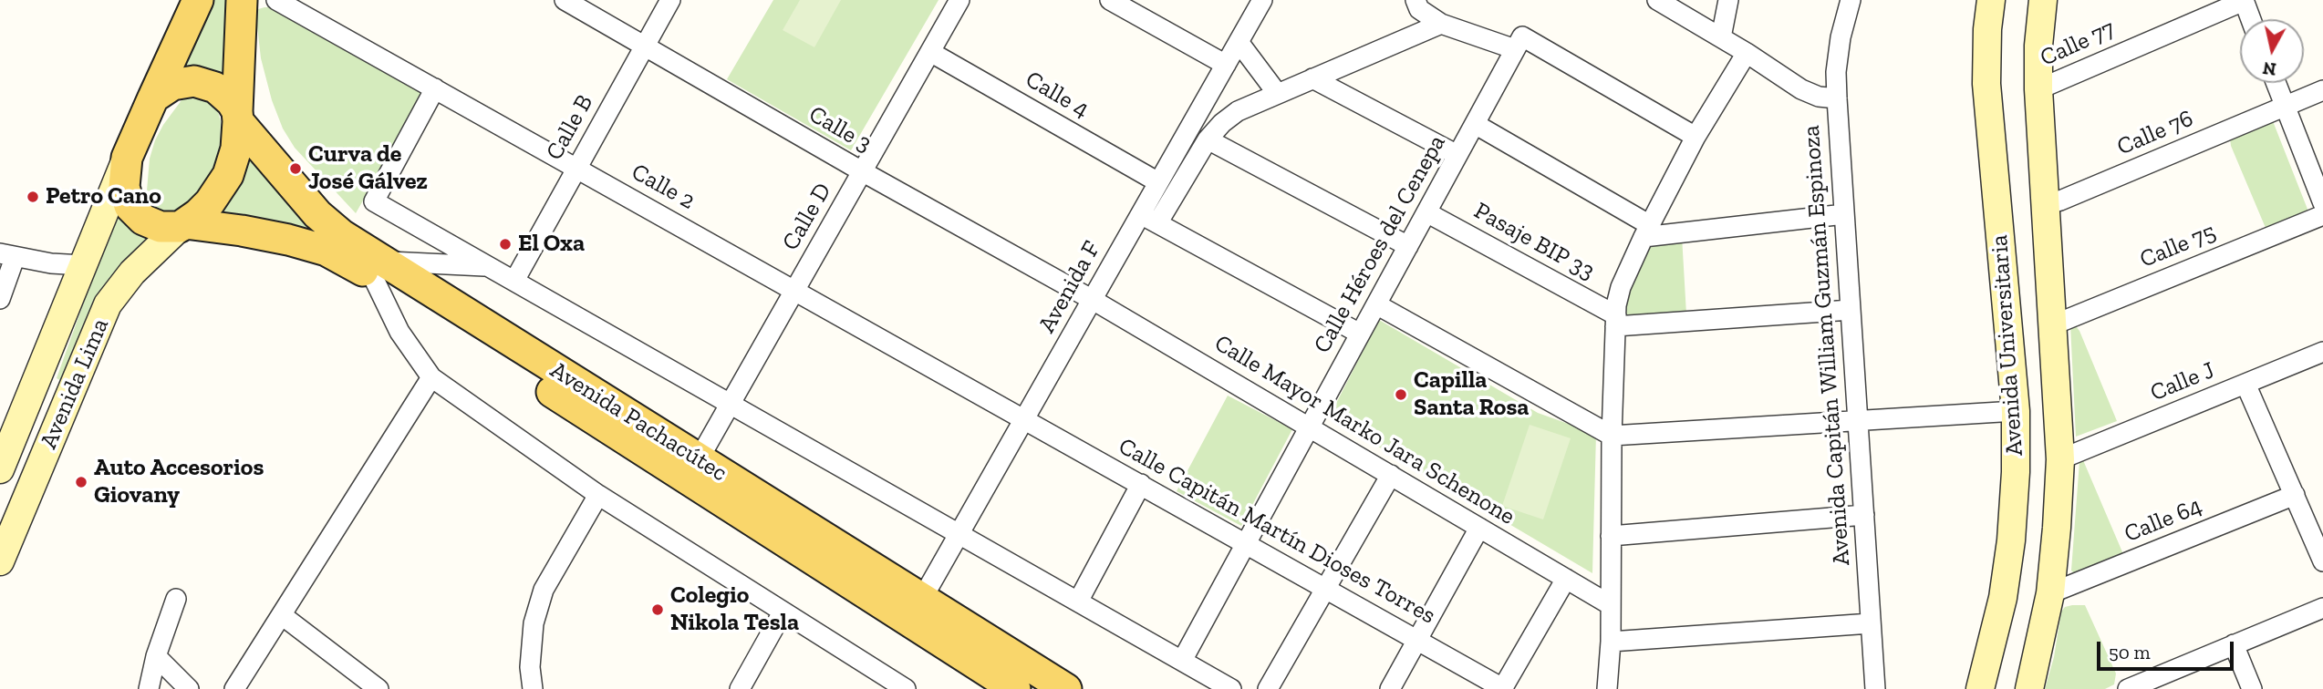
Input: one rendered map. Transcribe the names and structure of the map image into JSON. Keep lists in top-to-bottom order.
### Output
{
  "streets": {
    "main road": ["Avenida Pachacútec"],
    "street": [
      "Calle 77",
      "Calle 4",
      "Calle B",
      "Calle 3",
      "Calle 76",
      "Calle 2",
      "Calle D",
      "Pasaje BIP 33",
      "Calle Héroes del Cenepa",
      "Calle 75",
      "Avenida F",
      "Avenida Capitán William Guzmán Espinoza",
      "Avenida Universitaria",
      "Calle J",
      "Avenida Lima",
      "Calle Mayor Marko Jara Schenone",
      "Calle 64",
      "Calle Capitán Martín Dioses Torres"
    ]
  },
  "crossings": [
    ["Calle 77", "Avenida Universitaria"],
    ["Calle 4", "Calle D"],
    ["Calle 4", "Avenida F"],
    ["Calle B", "Calle 3"],
    ["Calle B", "Calle 2"],
    ["Calle 3", "Calle D"],
    ["Calle 3", "Avenida F"],
    ["Calle 3", "Calle Mayor Marko Jara Schenone"],
    ["Calle 76", "Avenida Universitaria"],
    ["Calle 2", "Calle D"],
    ["Calle 2", "Avenida F"],
    ["Calle 2", "Calle Capitán Martín Dioses Torres"],
    ["Calle D", "Avenida Pachacútec"],
    ["Pasaje BIP 33", "Calle Héroes del Cenepa"],
    ["Calle Héroes del Cenepa", "Calle Mayor Marko Jara Schenone"],
    ["Calle Héroes del Cenepa", "Calle Capitán Martín Dioses Torres"],
    ["Calle 75", "Avenida Universitaria"],
    ["Avenida F", "Avenida Pachacútec"],
    ["Avenida F", "Calle Mayor Marko Jara Schenone"],
    ["Avenida F", "Calle Capitán Martín Dioses Torres"],
    ["Avenida Universitaria", "Calle J"],
    ["Avenida Universitaria", "Calle 64"],
    ["Avenida Lima", "Avenida Pachacútec"]
  ],
  "places": [
    "Curva de José Gálvez",
    "Petro Cano",
    "El Oxa",
    "Capilla Santa Rosa",
    "Auto Accesorios Giovany",
    "Colegio Nikola Tesla"
  ],
  "scale_bar": "50 m",
  "north": "bottom"
}
